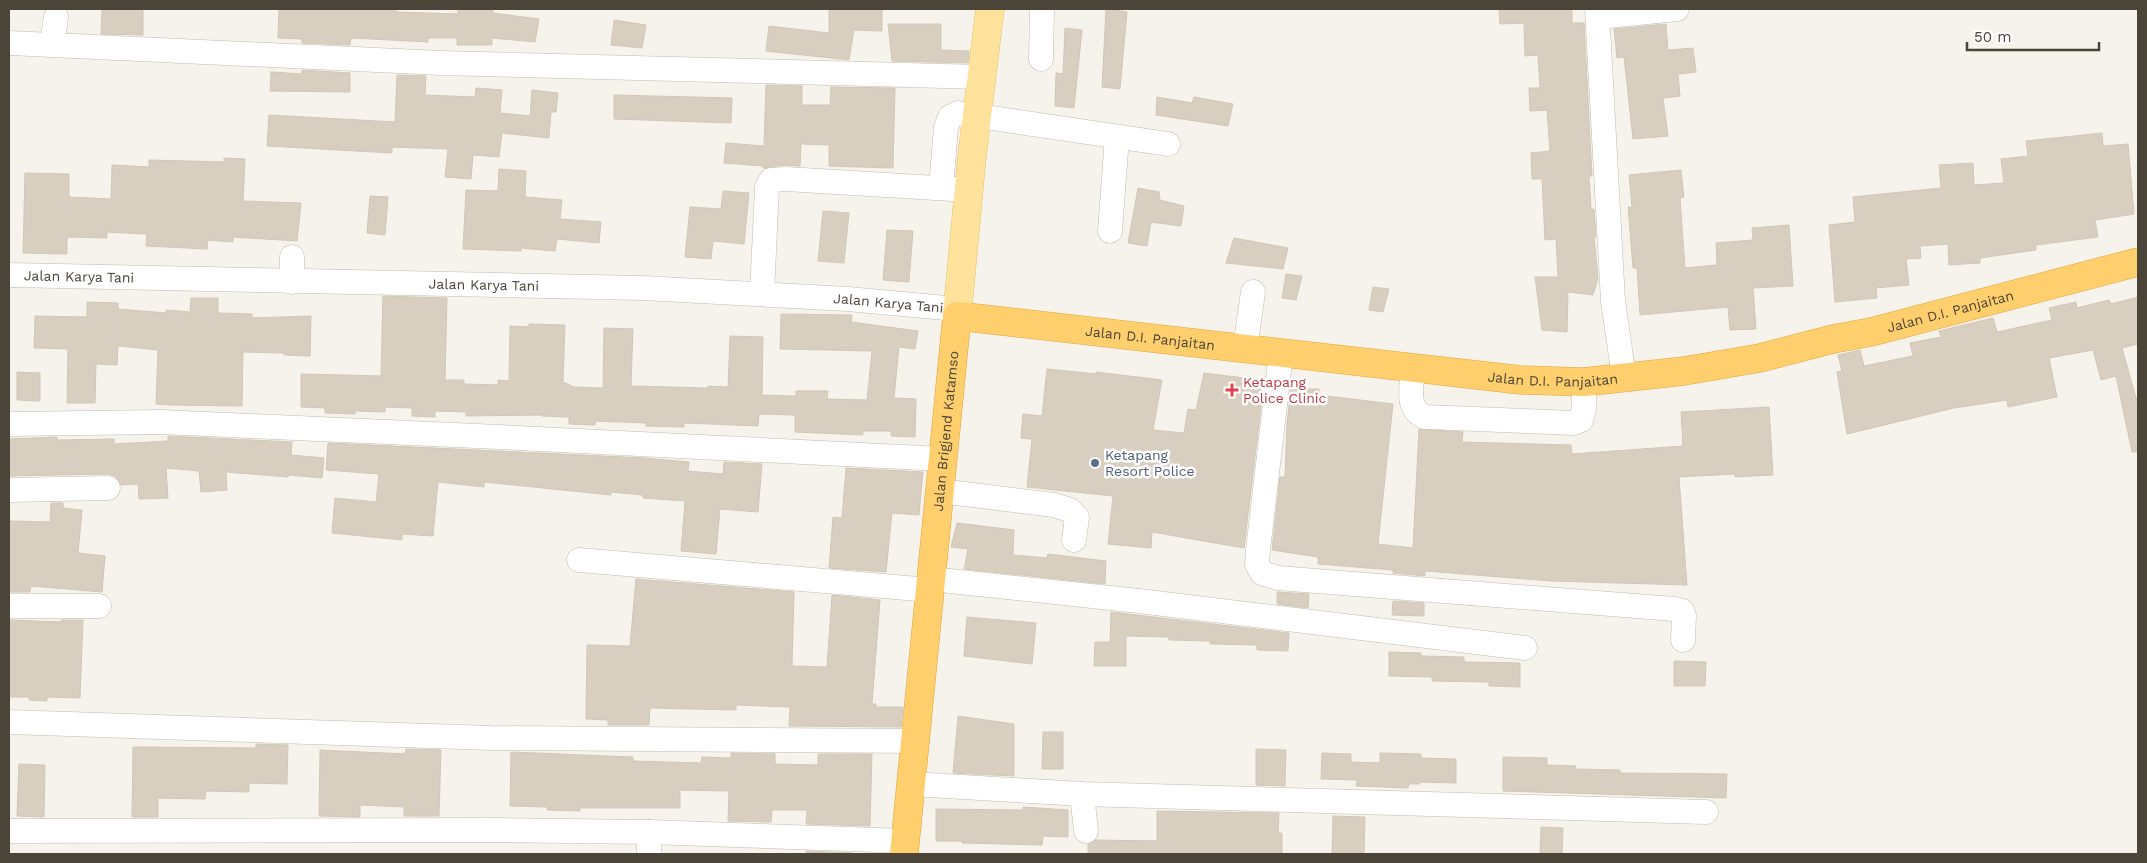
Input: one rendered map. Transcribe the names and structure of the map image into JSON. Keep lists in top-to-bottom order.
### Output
{
  "streets": {
    "highway": ["Jalan D.I. Panjaitan", "Jalan Brigjend Katamso"],
    "street": ["Jalan Karya Tani"]
  },
  "crossings": [
    ["Jalan Karya Tani", "Jalan D.I. Panjaitan"],
    ["Jalan Karya Tani", "Jalan Brigjend Katamso"],
    ["Jalan D.I. Panjaitan", "Jalan Brigjend Katamso"]
  ],
  "places": {
    "health": ["Ketapang Police Clinic"],
    "other": ["Ketapang Resort Police"]
  },
  "scale_bar": "50 m"
}
